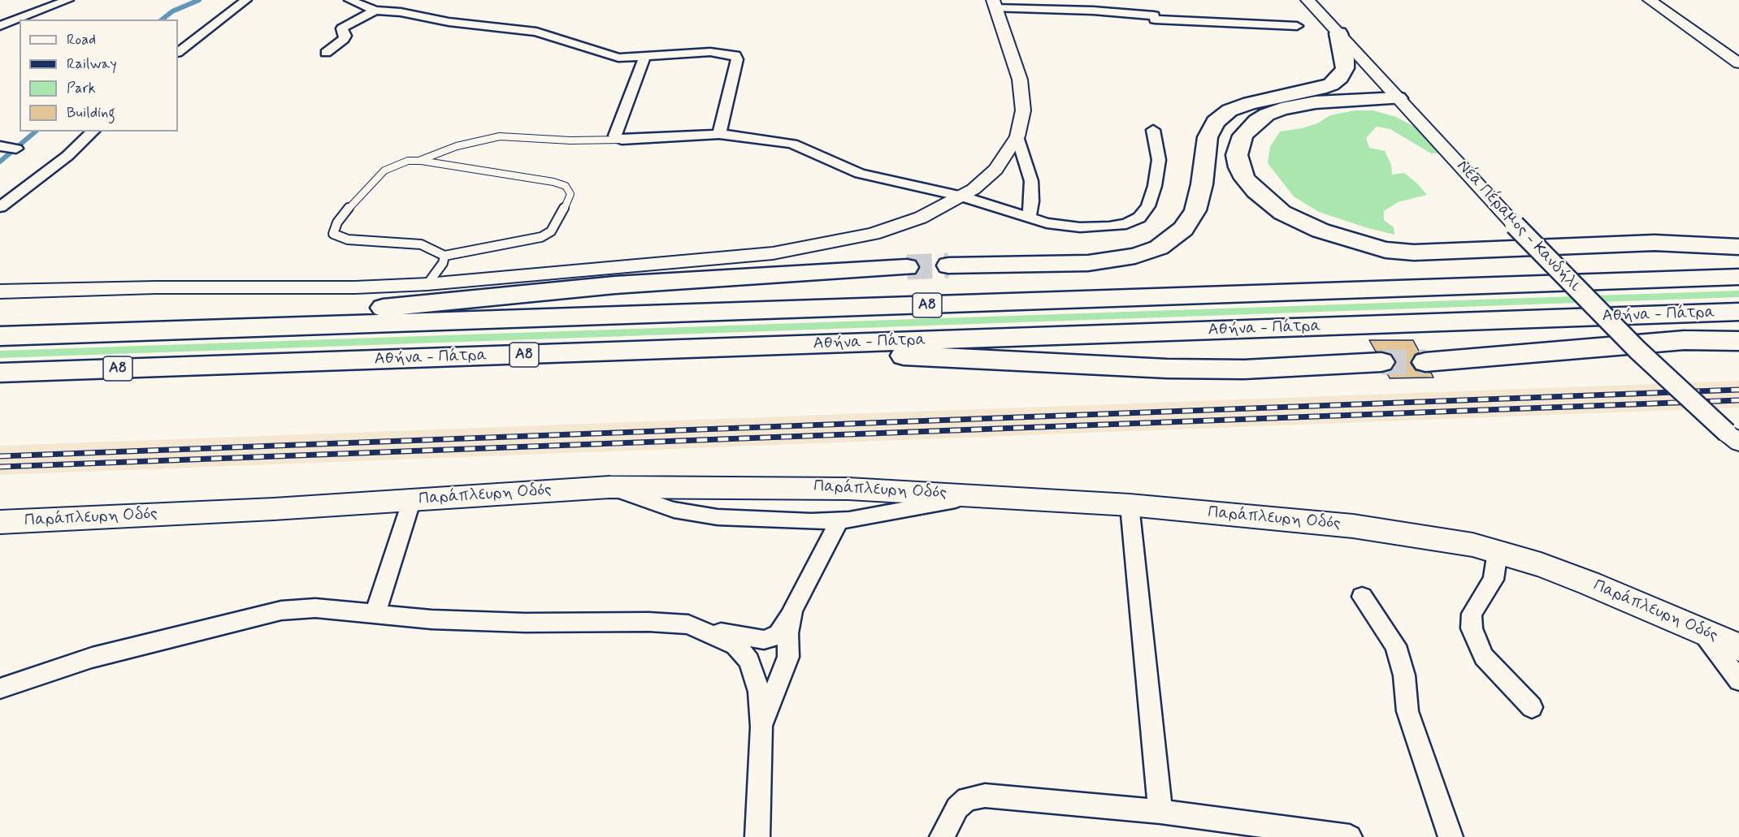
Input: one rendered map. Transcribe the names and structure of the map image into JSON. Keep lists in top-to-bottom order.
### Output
{
  "streets": {
    "highway": ["Α8", "Αθήνα - Πάτρα"],
    "main road": ["Παράπλευρη Οδός"],
    "street": ["Νέα Πέραμος - Κανδήλι"]
  },
  "legend": [
    "Road",
    "Railway",
    "Park",
    "Building"
  ]
}
